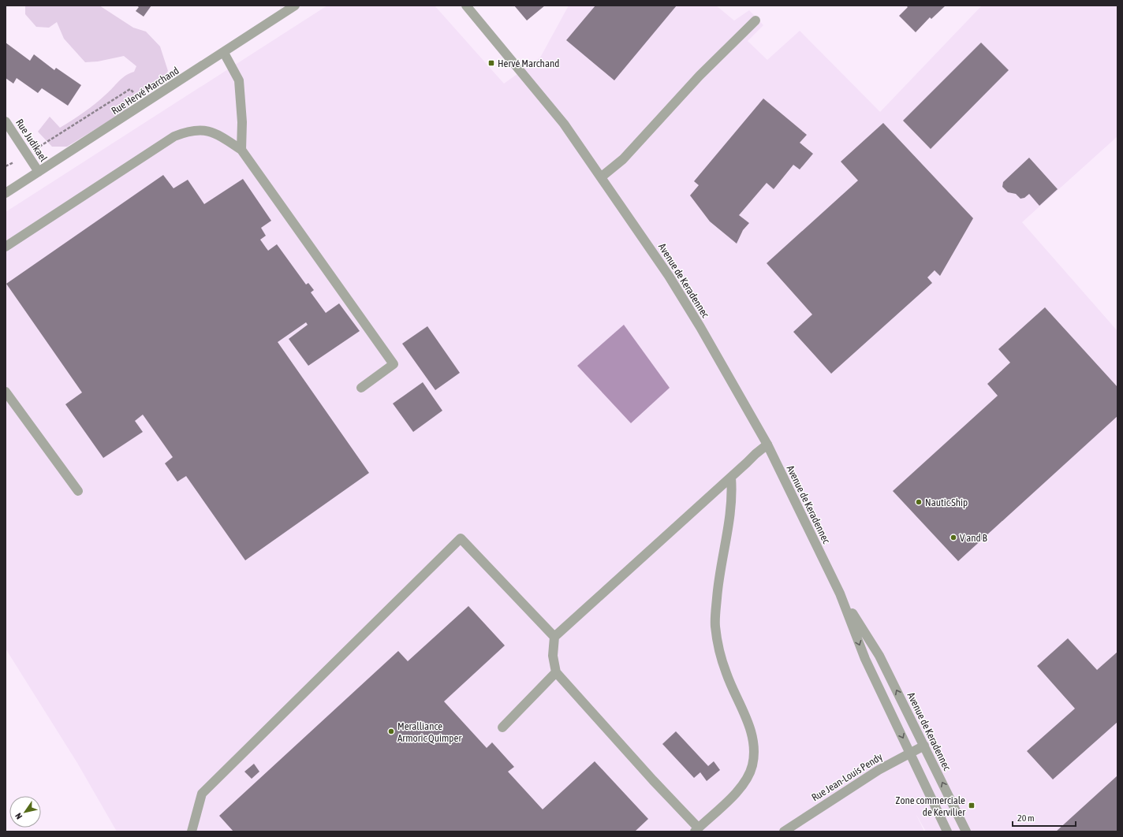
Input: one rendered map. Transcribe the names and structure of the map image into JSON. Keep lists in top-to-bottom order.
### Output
{
  "streets": {
    "street": [
      "Rue Hervé Marchand",
      "Rue Judikael",
      "Avenue de Keradennec",
      "Rue Jean-Louis Pendy"
    ]
  },
  "crossings": [
    ["Rue Hervé Marchand", "Rue Judikael"],
    ["Avenue de Keradennec", "Rue Jean-Louis Pendy"]
  ],
  "places": {
    "transit": ["Hervé Marchand", "Zone commerciale de Kervilier"],
    "other": ["Nautic Ship", "V and B", "Meralliance Armoric Quimper"]
  },
  "scale_bar": "20 m",
  "north": "bottom left"
}
